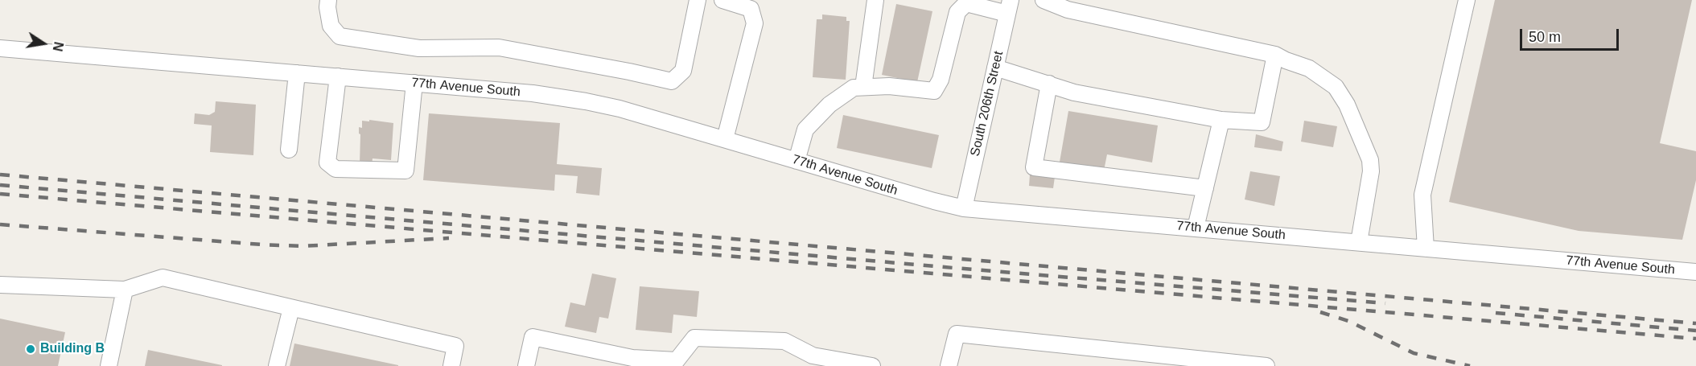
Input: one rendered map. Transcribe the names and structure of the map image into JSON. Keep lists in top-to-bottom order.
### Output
{
  "streets": {
    "street": ["77th Avenue South", "South 206th Street"]
  },
  "crossings": [
    ["77th Avenue South", "South 206th Street"]
  ],
  "places": ["Building B"],
  "scale_bar": "50 m",
  "north": "right"
}
